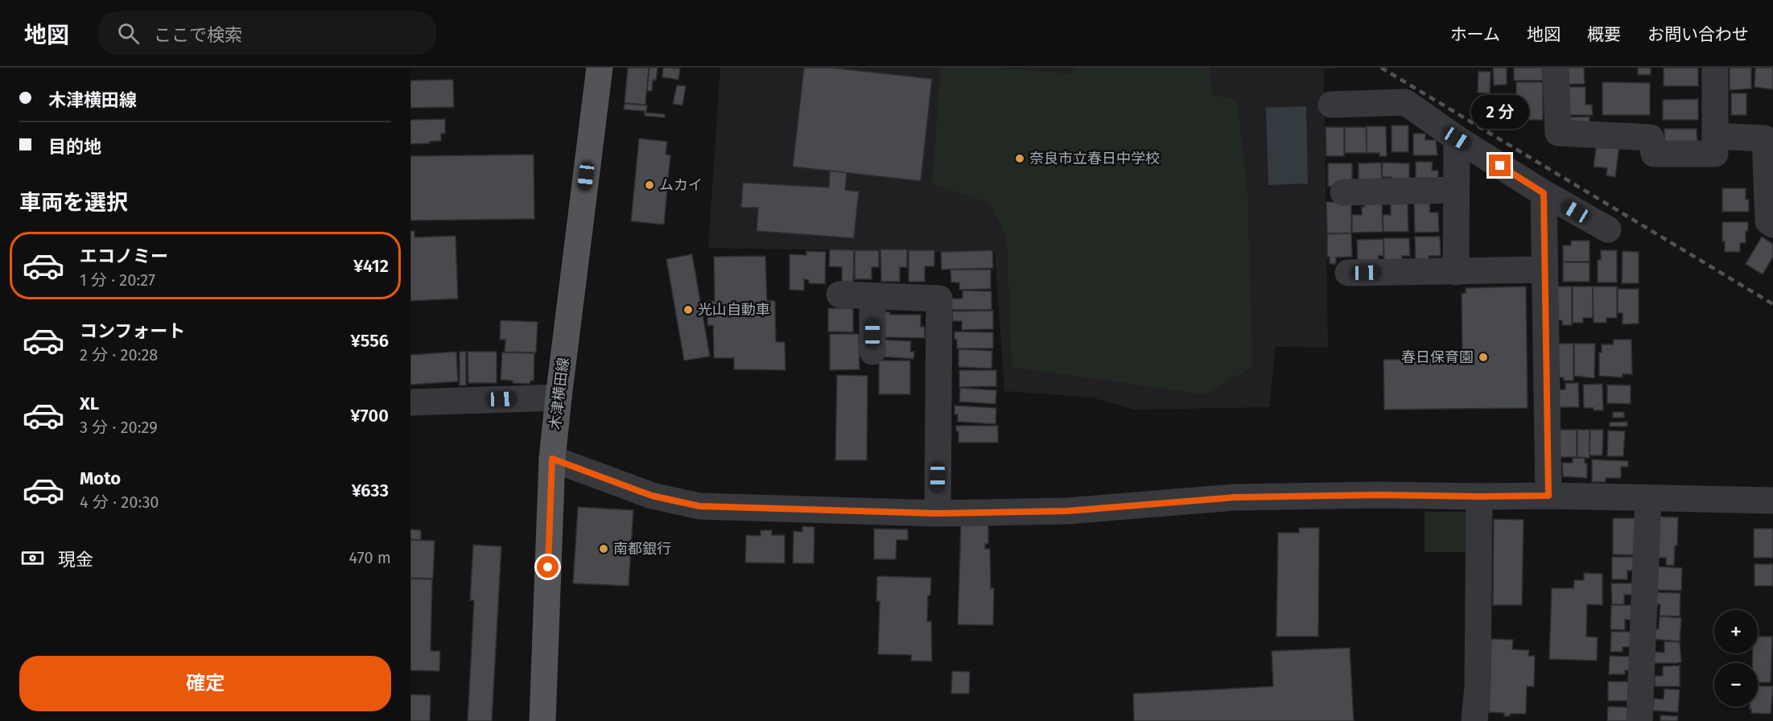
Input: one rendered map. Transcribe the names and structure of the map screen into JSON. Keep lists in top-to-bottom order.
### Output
{
  "streets": {
    "main road": ["木津横田線"]
  },
  "places": [
    "奈良市立春日中学校",
    "ムカイ",
    "光山自動車",
    "春日保育園",
    "南都銀行"
  ],
  "page": {
    "header": "地図",
    "search": "ここで検索",
    "nav": [
      "ホーム",
      "地図",
      "概要",
      "お問い合わせ"
    ],
    "banner": ["木津横田線", "目的地"],
    "bubble": "2 分",
    "heading": "車両を選択",
    "list": [
      {
        "name": "エコノミー",
        "note": "1 分 · 20:27",
        "value": "¥412"
      },
      {
        "name": "コンフォート",
        "note": "2 分 · 20:28",
        "value": "¥556"
      },
      {
        "name": "XL",
        "note": "3 分 · 20:29",
        "value": "¥700"
      },
      {
        "name": "Moto",
        "note": "4 分 · 20:30",
        "value": "¥633"
      }
    ],
    "pay": ["現金", "470 m"],
    "map_buttons": ["+", "−"],
    "buttons": "確定"
  }
}
